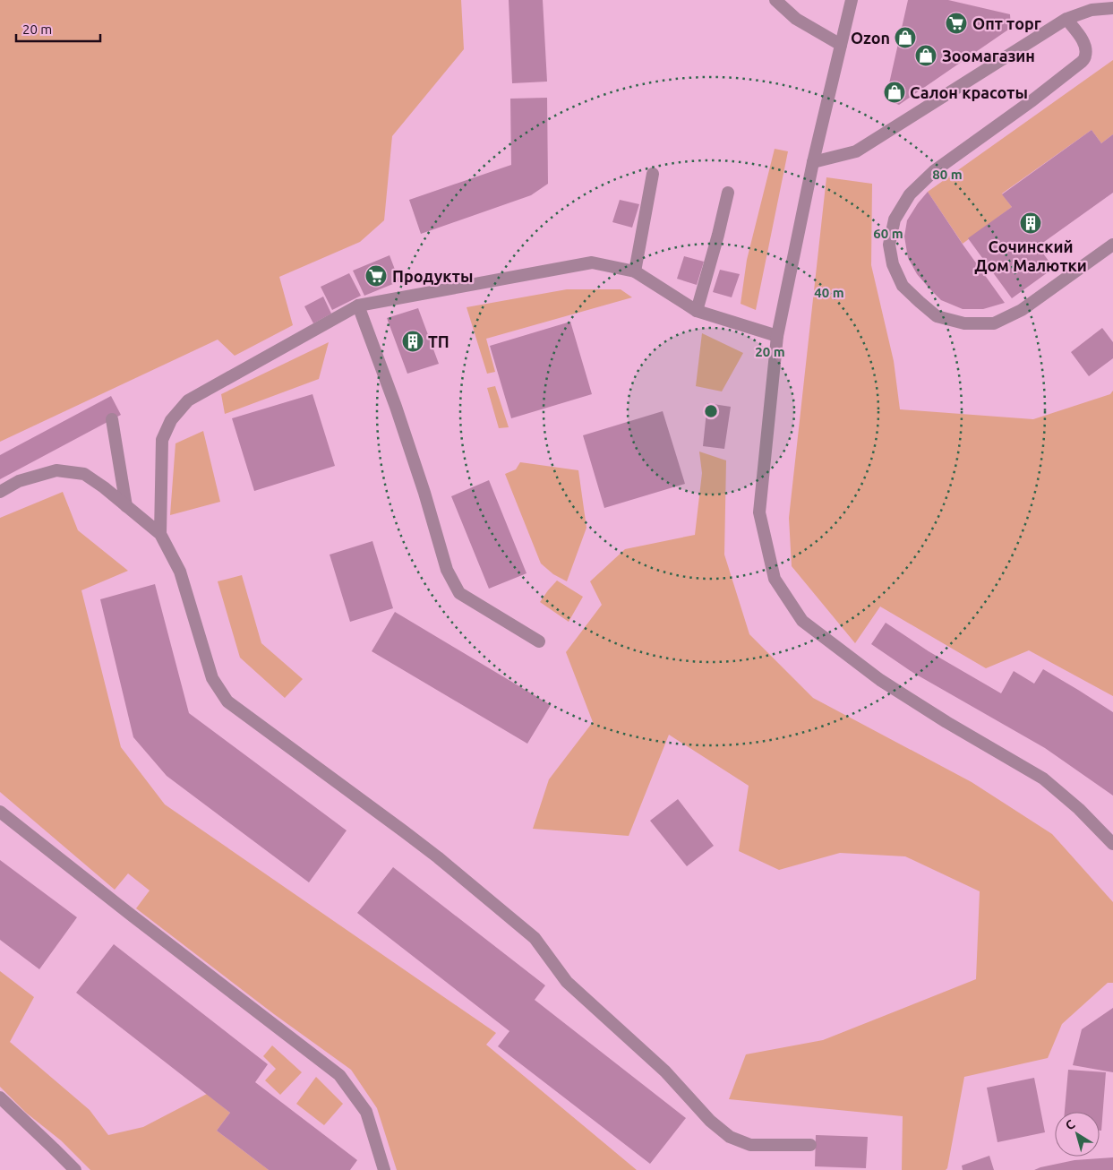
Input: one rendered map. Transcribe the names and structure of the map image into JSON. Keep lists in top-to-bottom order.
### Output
{
  "places": {
    "supermarket": ["Опт торг", "Продукты"],
    "shop": ["Ozon", "Зоомагазин", "Салон красоты"],
    "building": ["Сочинский Дом Малютки", "ТП"]
  },
  "scale_bar": "20 m",
  "north": "top left",
  "rings": [
    "80 m",
    "60 m",
    "40 m",
    "20 m"
  ]
}
